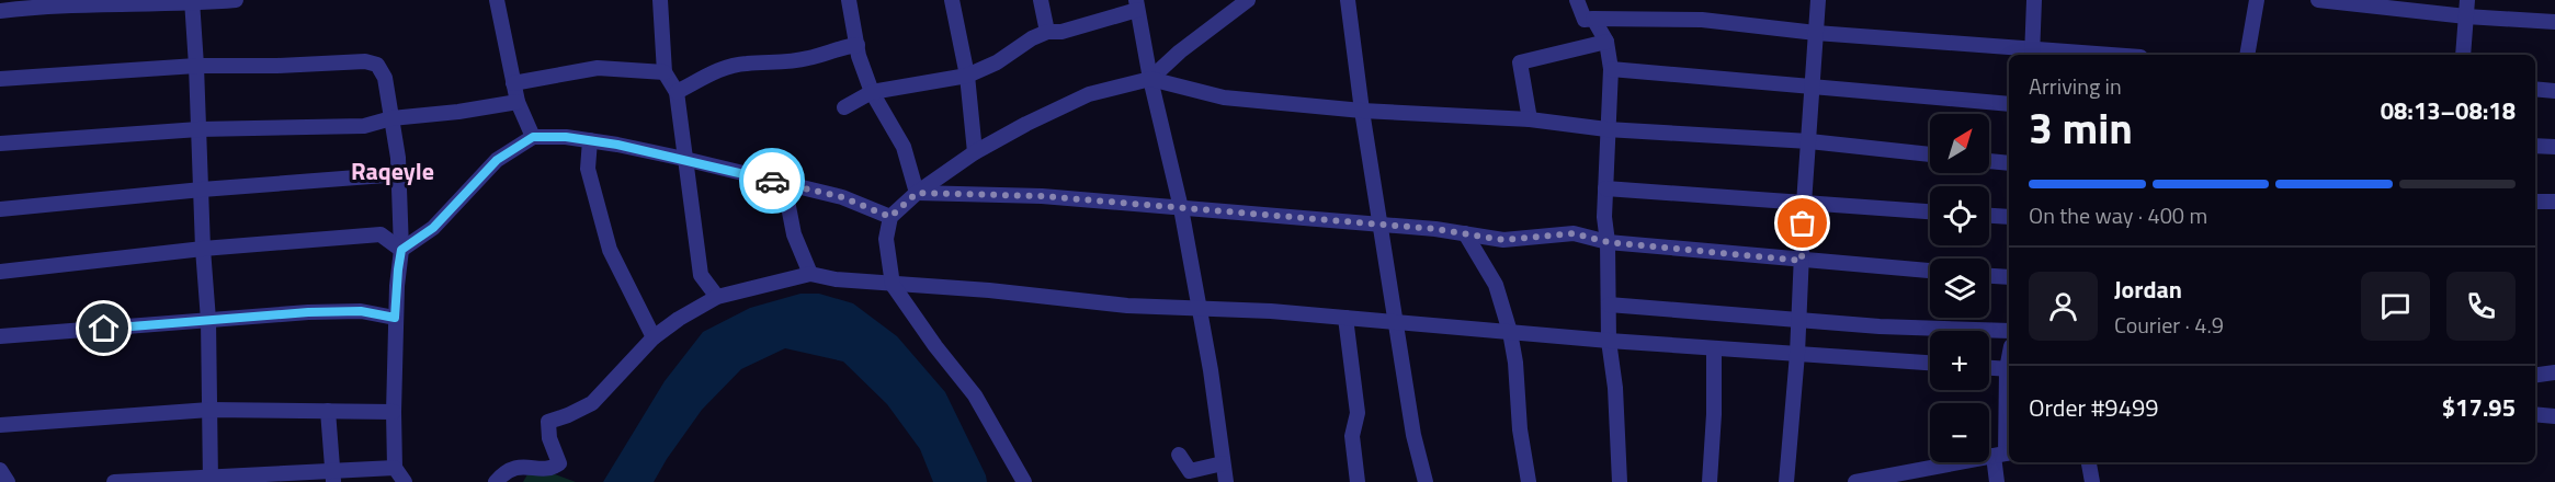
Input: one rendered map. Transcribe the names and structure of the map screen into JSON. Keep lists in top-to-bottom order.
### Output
{
  "districts": ["Raqeyle"],
  "north": "top right",
  "page": {
    "heading": ["3 min", "Arriving in", "08:13–08:18"],
    "panel": [
      "Jordan",
      "Courier · 4.9",
      "Order #9499",
      "$17.95"
    ],
    "map_buttons": ["+", "−"],
    "bar": "On the way · 400 m"
  }
}
